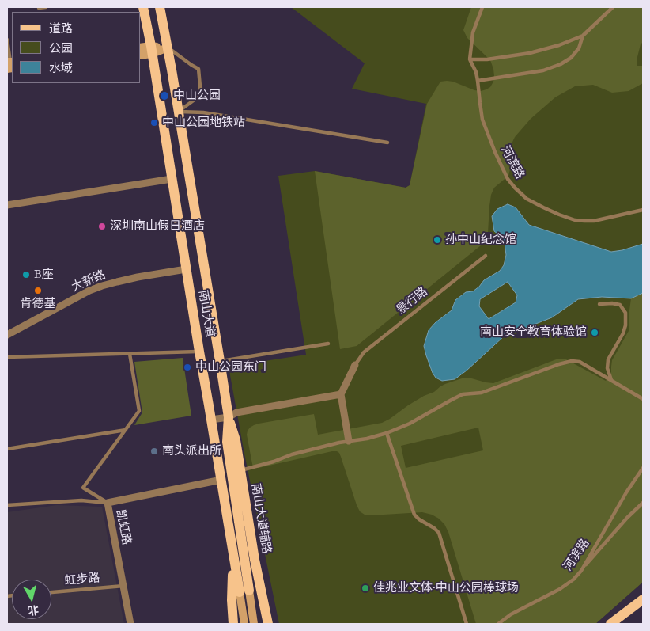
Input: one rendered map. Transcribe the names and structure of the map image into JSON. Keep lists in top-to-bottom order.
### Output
{
  "streets": {
    "main road": ["南山大道", "南山大道辅路"],
    "street": ["大新路", "凯虹路"],
    "lane": ["河滨路", "景行路", "虹步路"]
  },
  "crossings": [
    ["大新路", "南山大道"],
    ["南山大道", "南山大道辅路"],
    ["南山大道", "凯虹路"],
    ["凯虹路", "虹步路"]
  ],
  "places": [
    "中山公园",
    "中山公园地铁站",
    "深圳南山假日酒店",
    "孙中山纪念馆",
    "B座",
    "肯德基",
    "南山安全教育体验馆",
    "中山公园东门",
    "南头派出所",
    "佳兆业文体·中山公园棒球场"
  ],
  "legend": ["道路", "公园", "水域"],
  "north": "bottom"
}
